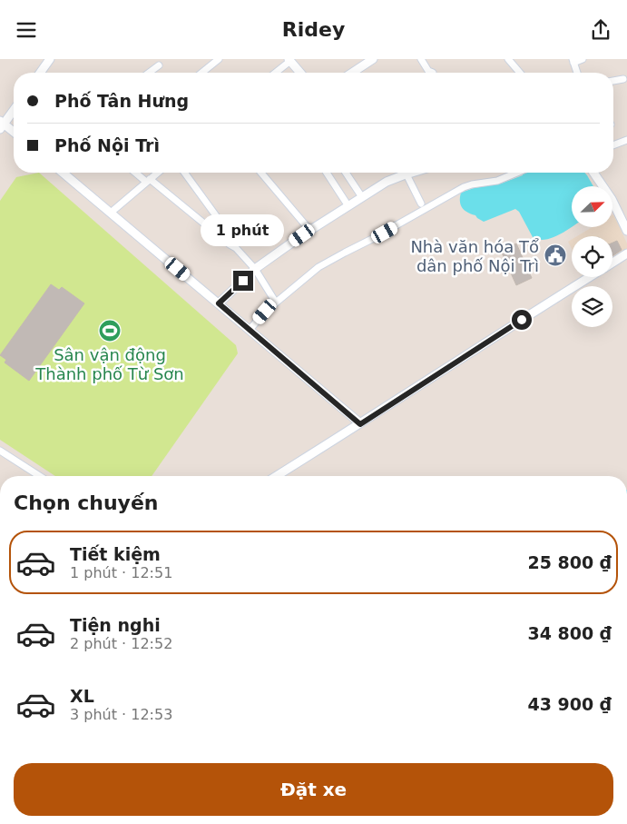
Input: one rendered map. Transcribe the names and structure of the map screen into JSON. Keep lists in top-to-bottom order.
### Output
{
  "places": {
    "public building": ["Nhà văn hóa Tổ dân phố Nội Trì"],
    "sports": ["Sân vận động Thành phố Từ Sơn"]
  },
  "north": "top right",
  "page": {
    "header": "Ridey",
    "banner": ["Phố Tân Hưng", "Phố Nội Trì"],
    "bubble": "1 phút",
    "heading": "Chọn chuyến",
    "list": [
      {
        "name": "Tiết kiệm",
        "note": "1 phút · 12:51",
        "value": "25 800 ₫"
      },
      {
        "name": "Tiện nghi",
        "note": "2 phút · 12:52",
        "value": "34 800 ₫"
      },
      {
        "name": "XL",
        "note": "3 phút · 12:53",
        "value": "43 900 ₫"
      }
    ],
    "buttons": "Đặt xe"
  }
}
